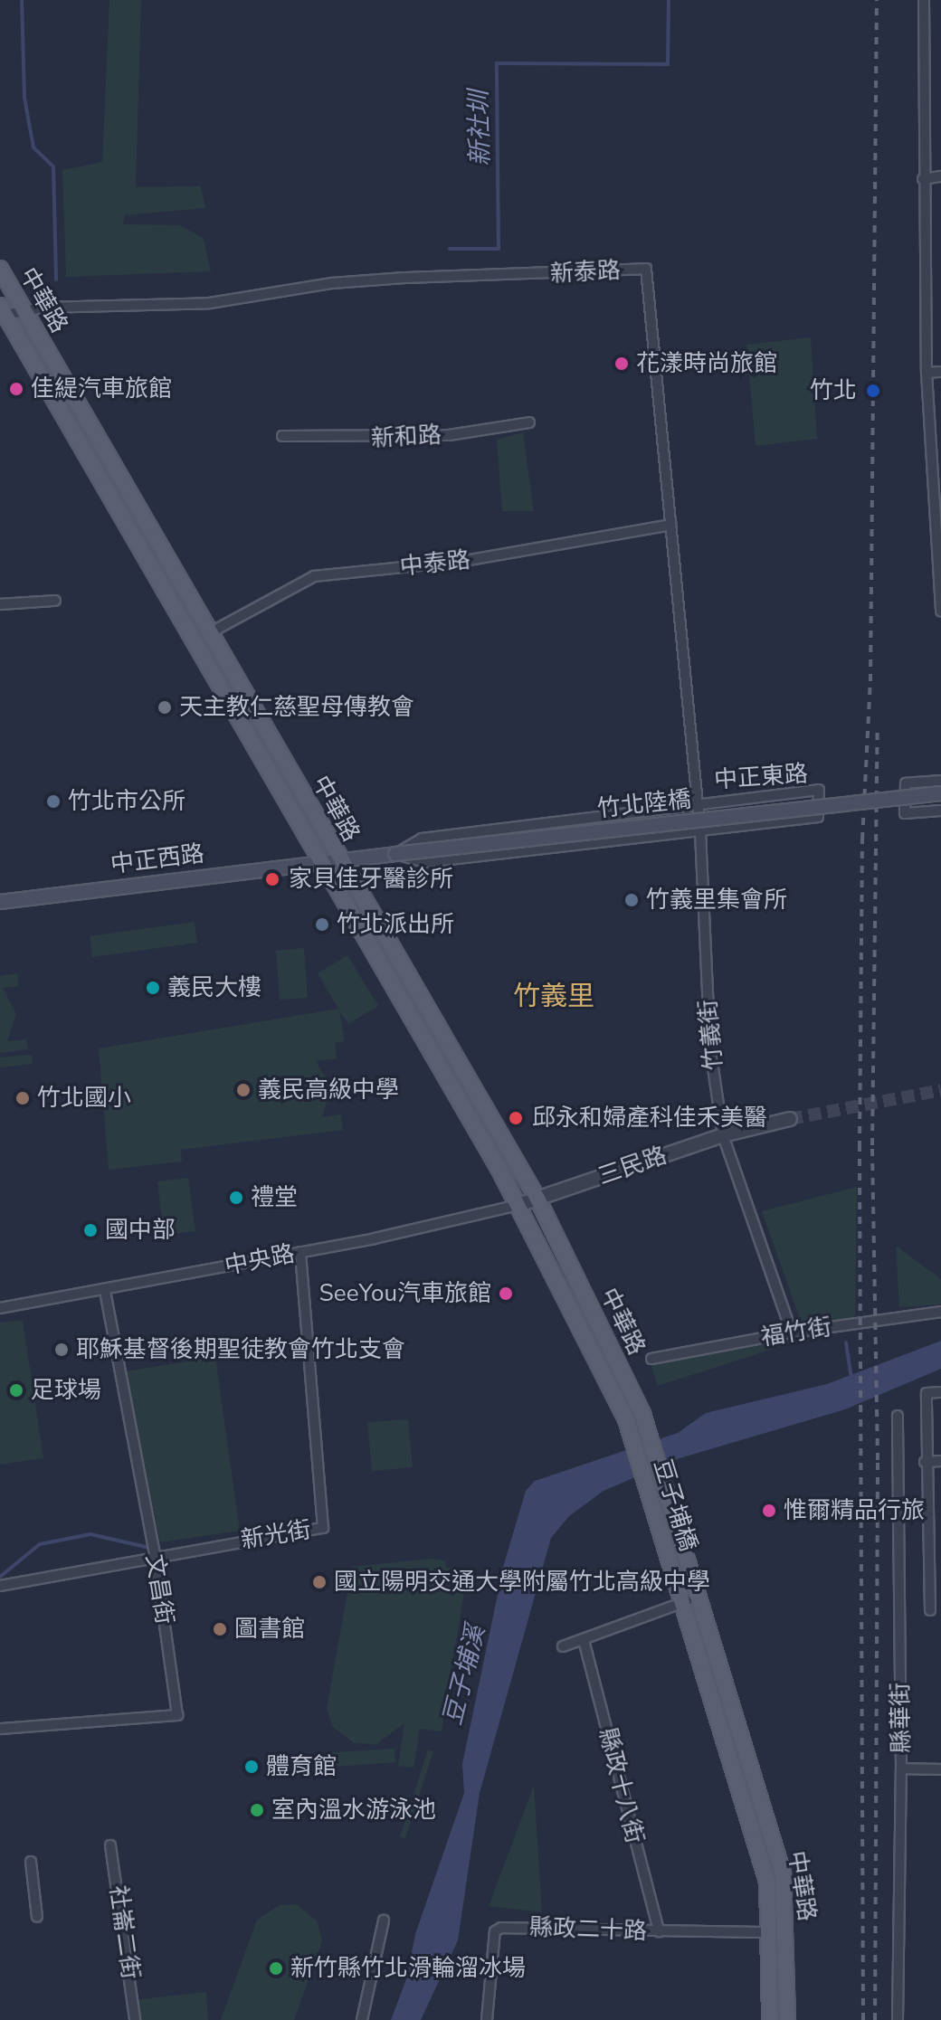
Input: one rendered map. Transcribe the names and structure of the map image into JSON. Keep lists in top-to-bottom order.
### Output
{
  "streets": {
    "main road": [
      "中華路",
      "中正東路",
      "竹北陸橋",
      "中正西路",
      "豆子埔橋"
    ],
    "street": [
      "新泰路",
      "新和路",
      "中泰路",
      "竹義街",
      "三民路",
      "中央路",
      "福竹街",
      "新光街",
      "文昌街",
      "縣華街",
      "縣政十八街",
      "縣政二十路",
      "社崙二街"
    ]
  },
  "crossings": [
    ["新泰路", "中華路"],
    ["新泰路", "中泰路"],
    ["新泰路", "中正東路"],
    ["新泰路", "竹義街"],
    ["中華路", "中泰路"],
    ["中華路", "中正東路"],
    ["中華路", "中正西路"],
    ["中華路", "三民路"],
    ["中華路", "中央路"],
    ["中華路", "豆子埔橋"],
    ["中華路", "縣政二十路"],
    ["中正東路", "竹北陸橋"],
    ["中正東路", "中正西路"],
    ["中正東路", "竹義街"],
    ["竹義街", "三民路"],
    ["竹義街", "福竹街"],
    ["三民路", "中央路"],
    ["中央路", "新光街"],
    ["中央路", "文昌街"],
    ["新光街", "文昌街"],
    ["縣政十八街", "縣政二十路"]
  ],
  "districts": ["竹義里"],
  "water": ["新社圳", "豆子埔溪"],
  "places": [
    "花漾時尚旅館",
    "佳緹汽車旅館",
    "竹北",
    "天主教仁慈聖母傳教會",
    "竹北市公所",
    "家貝佳牙醫診所",
    "竹義里集會所",
    "竹北派出所",
    "義民大樓",
    "義民高級中學",
    "竹北國小",
    "邱永和婦產科佳禾美醫",
    "禮堂",
    "國中部",
    "SeeYou汽車旅館",
    "耶穌基督後期聖徒教會竹北支會",
    "足球場",
    "惟爾精品行旅",
    "國立陽明交通大學附屬竹北高級中學",
    "圖書館",
    "體育館",
    "室內溫水游泳池",
    "新竹縣竹北滑輪溜冰場"
  ]
}
